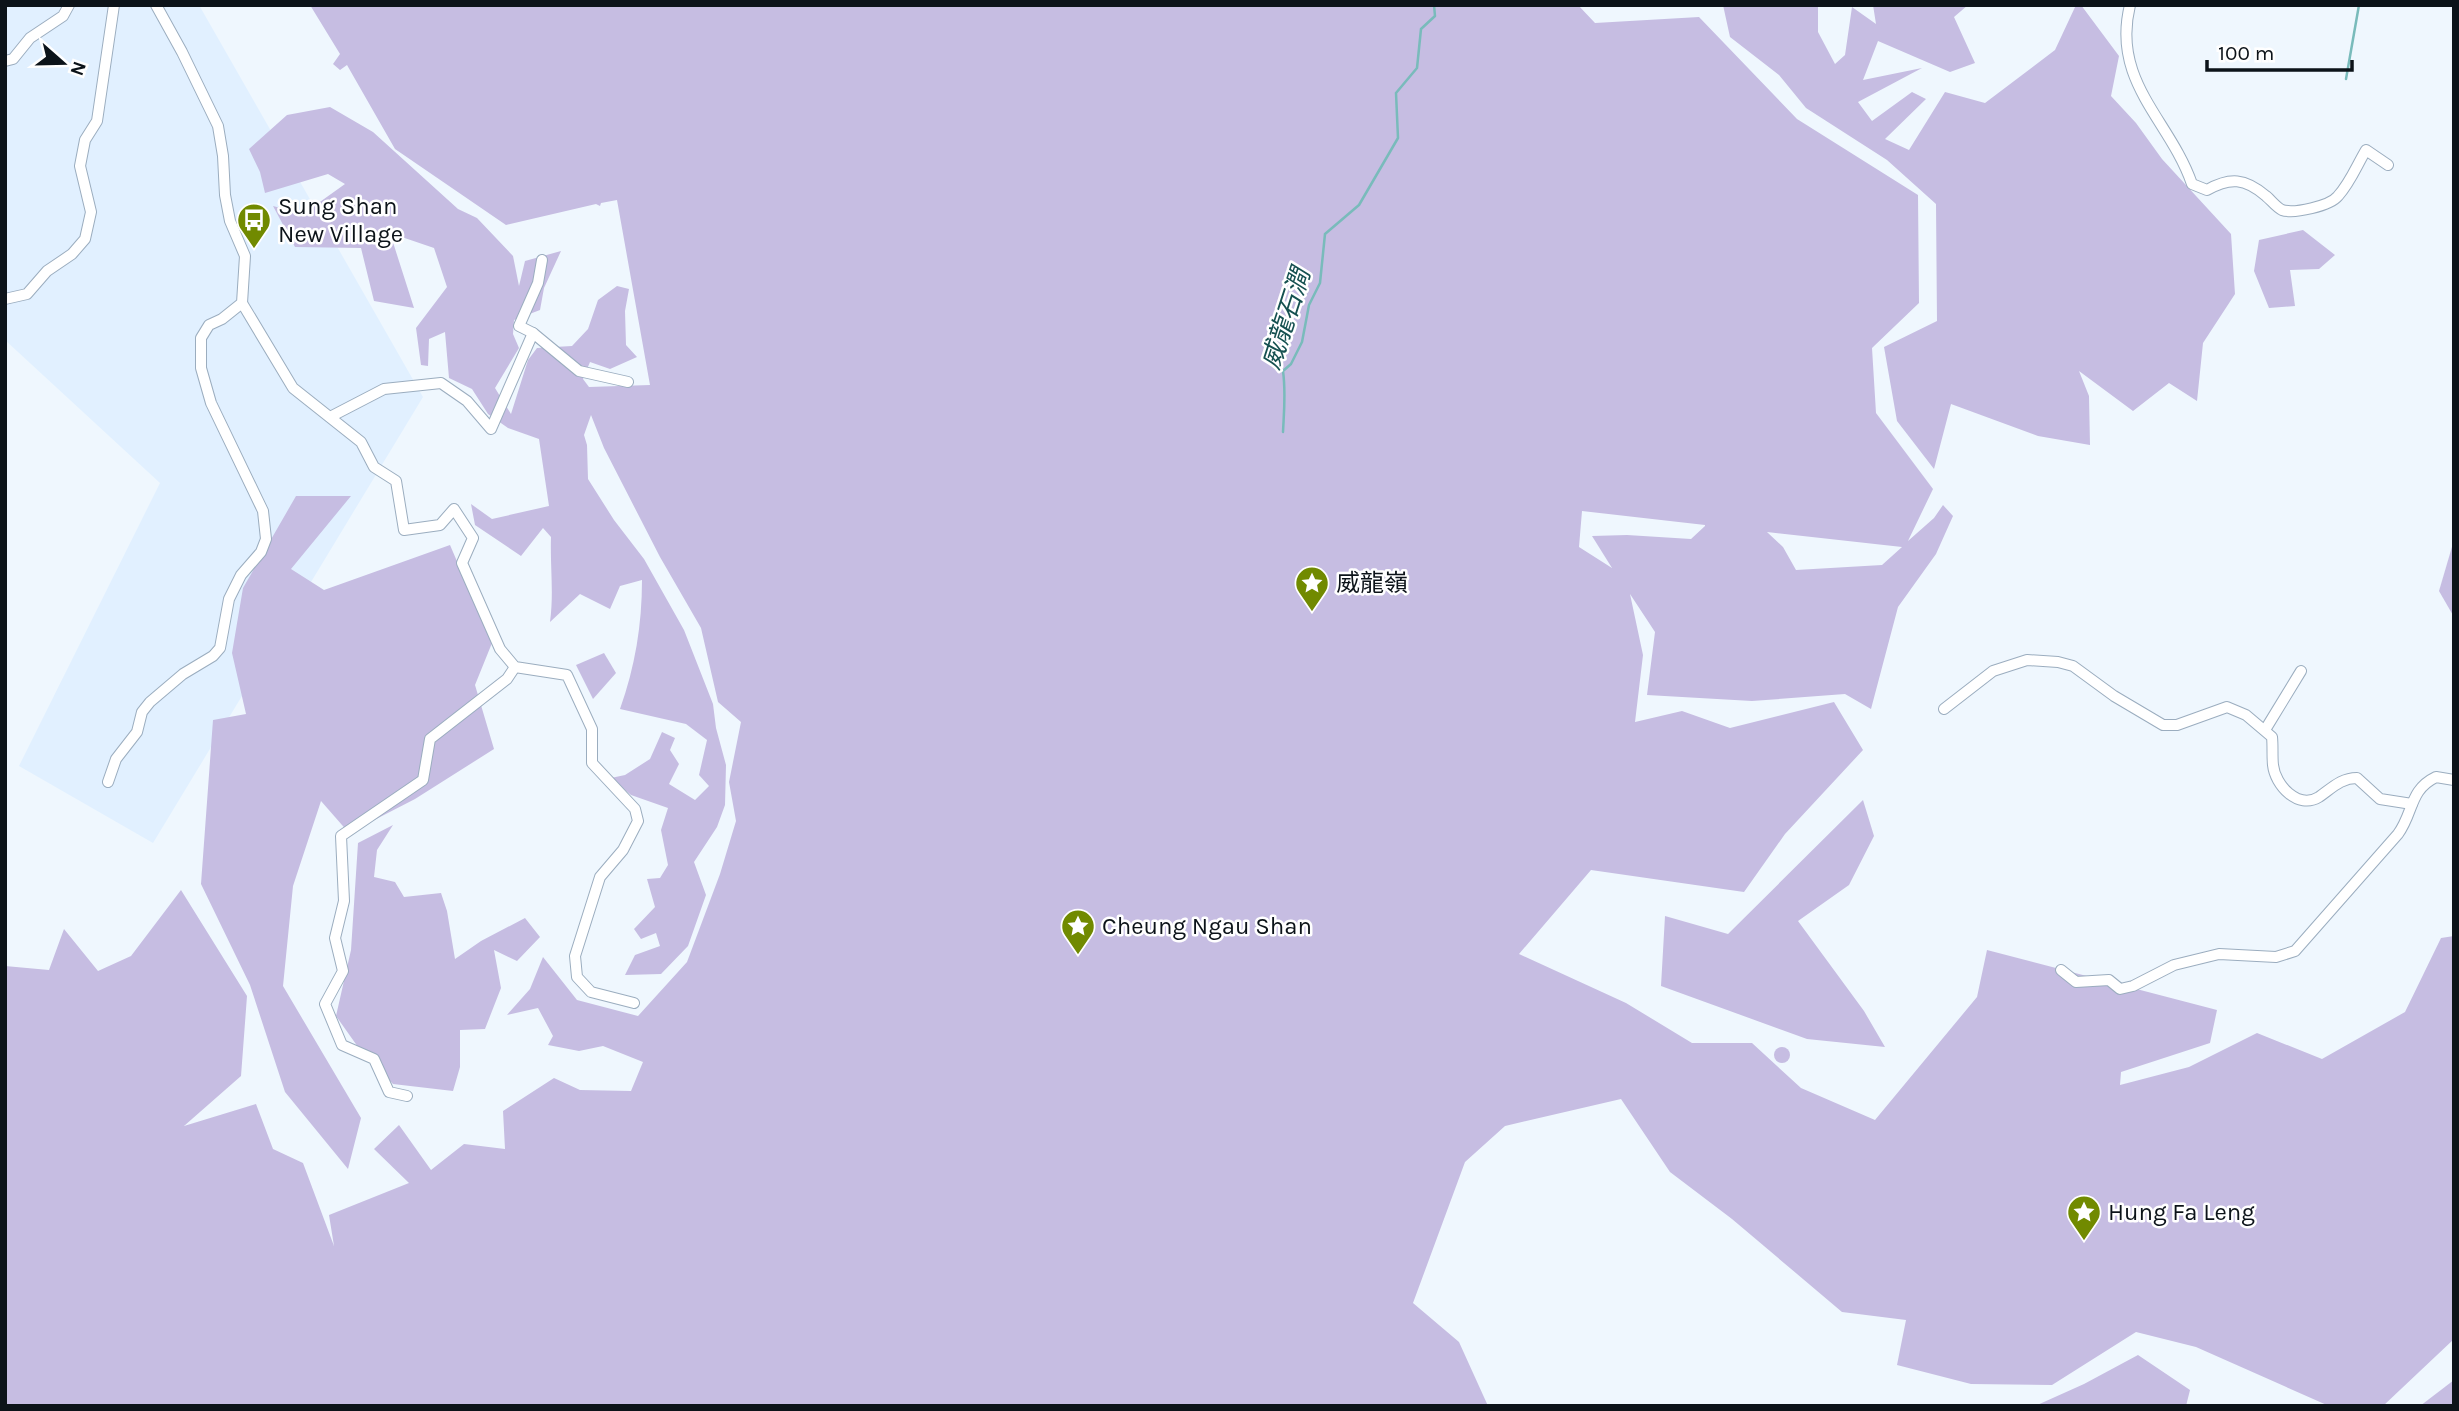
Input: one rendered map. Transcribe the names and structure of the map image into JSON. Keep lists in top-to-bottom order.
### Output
{
  "water": ["威龍石澗"],
  "places": {
    "bus stop": ["Sung Shan New Village"],
    "place": ["威龍嶺", "Cheung Ngau Shan", "Hung Fa Leng"]
  },
  "scale_bar": "100 m",
  "north": "right"
}
